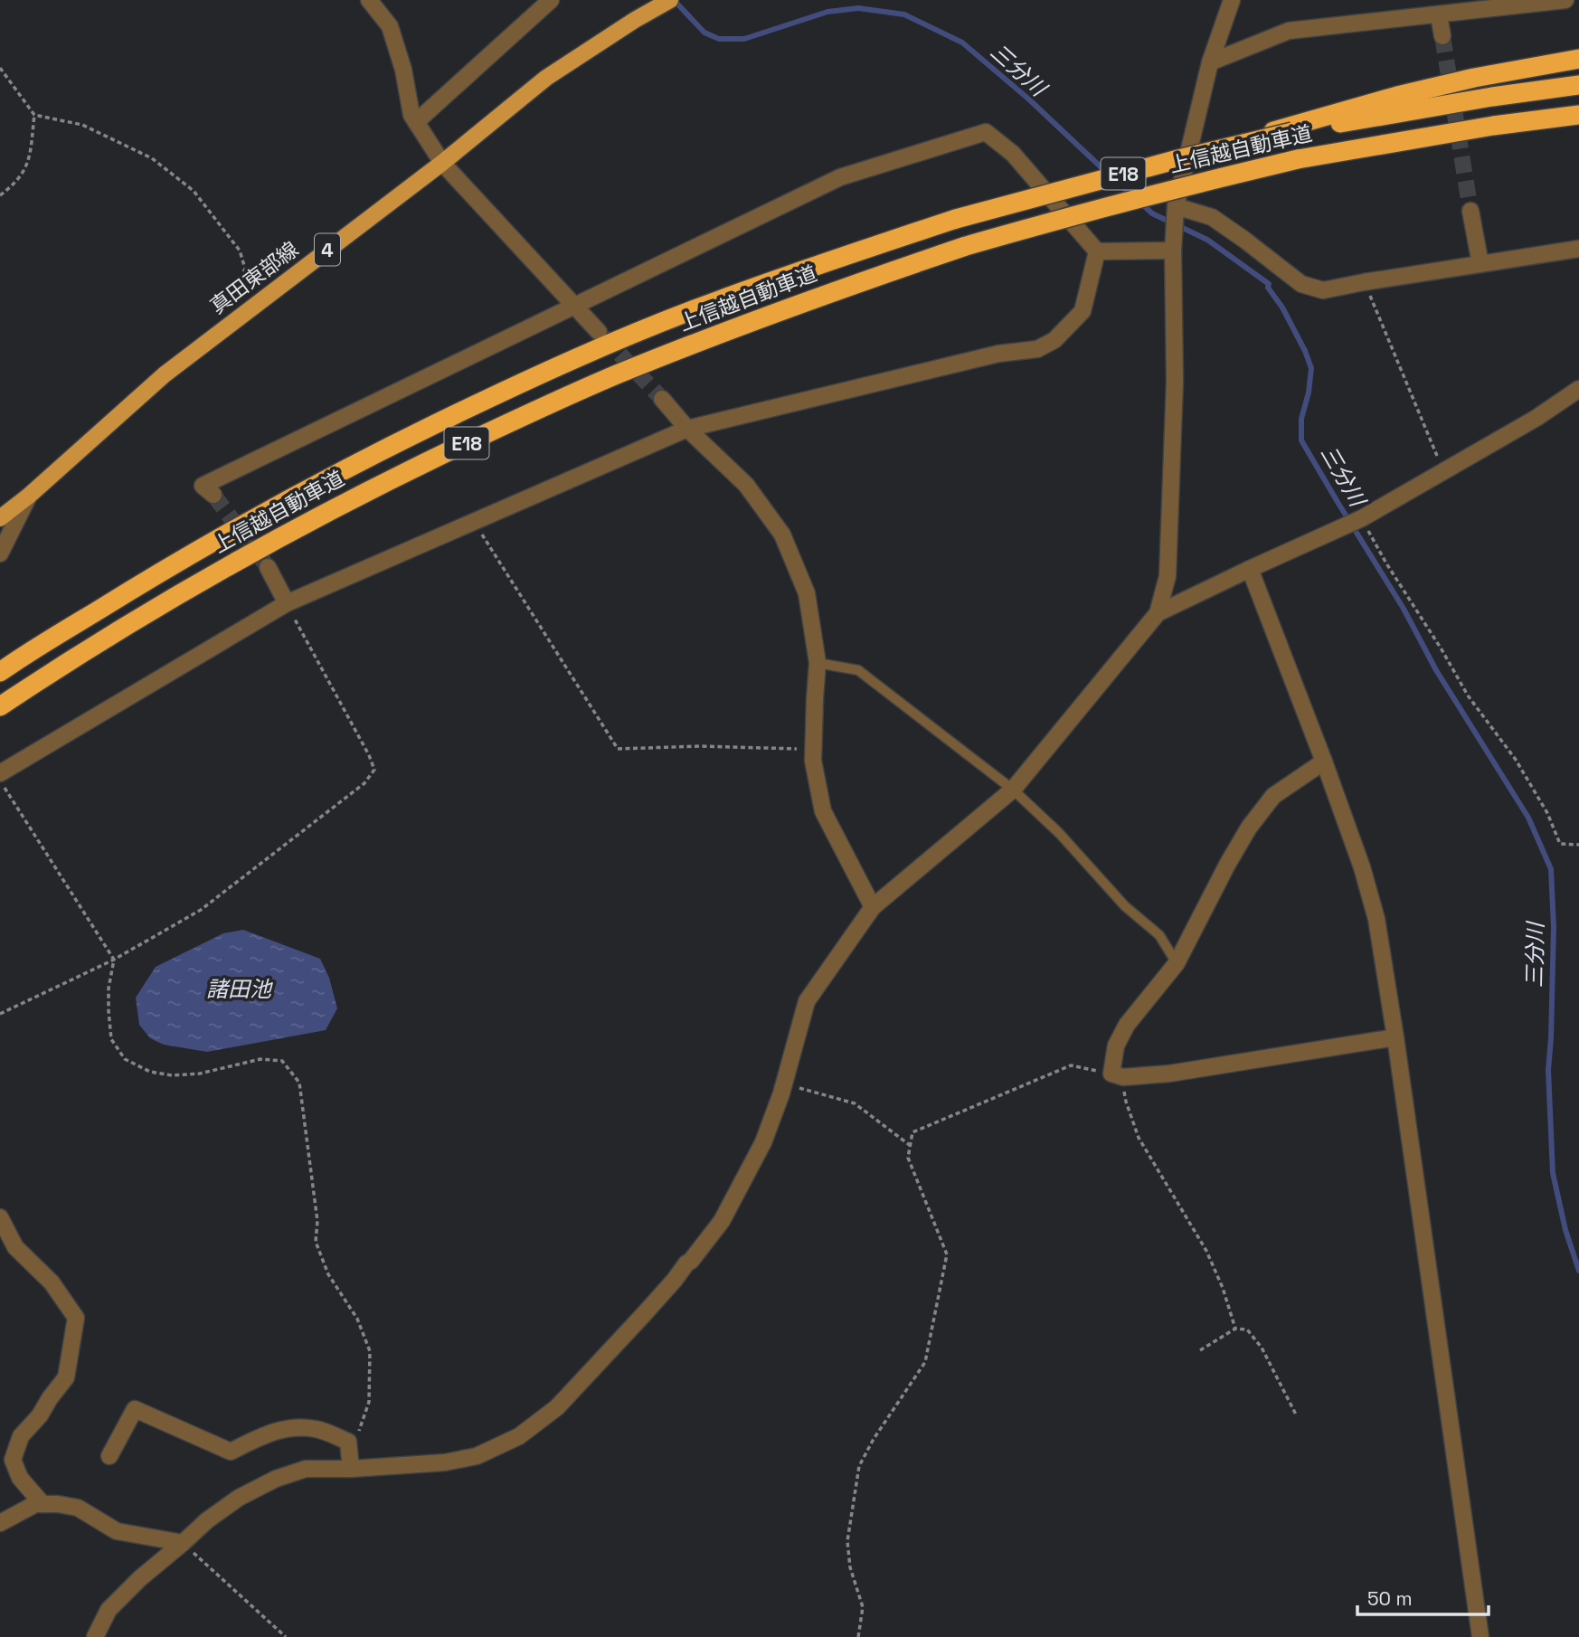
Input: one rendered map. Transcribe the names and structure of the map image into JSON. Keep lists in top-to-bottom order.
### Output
{
  "streets": {
    "highway": ["上信越自動車道", "E18"],
    "main road": ["4", "真田東部線"]
  },
  "water": ["三分川", "諸田池"],
  "scale_bar": "50 m"
}
